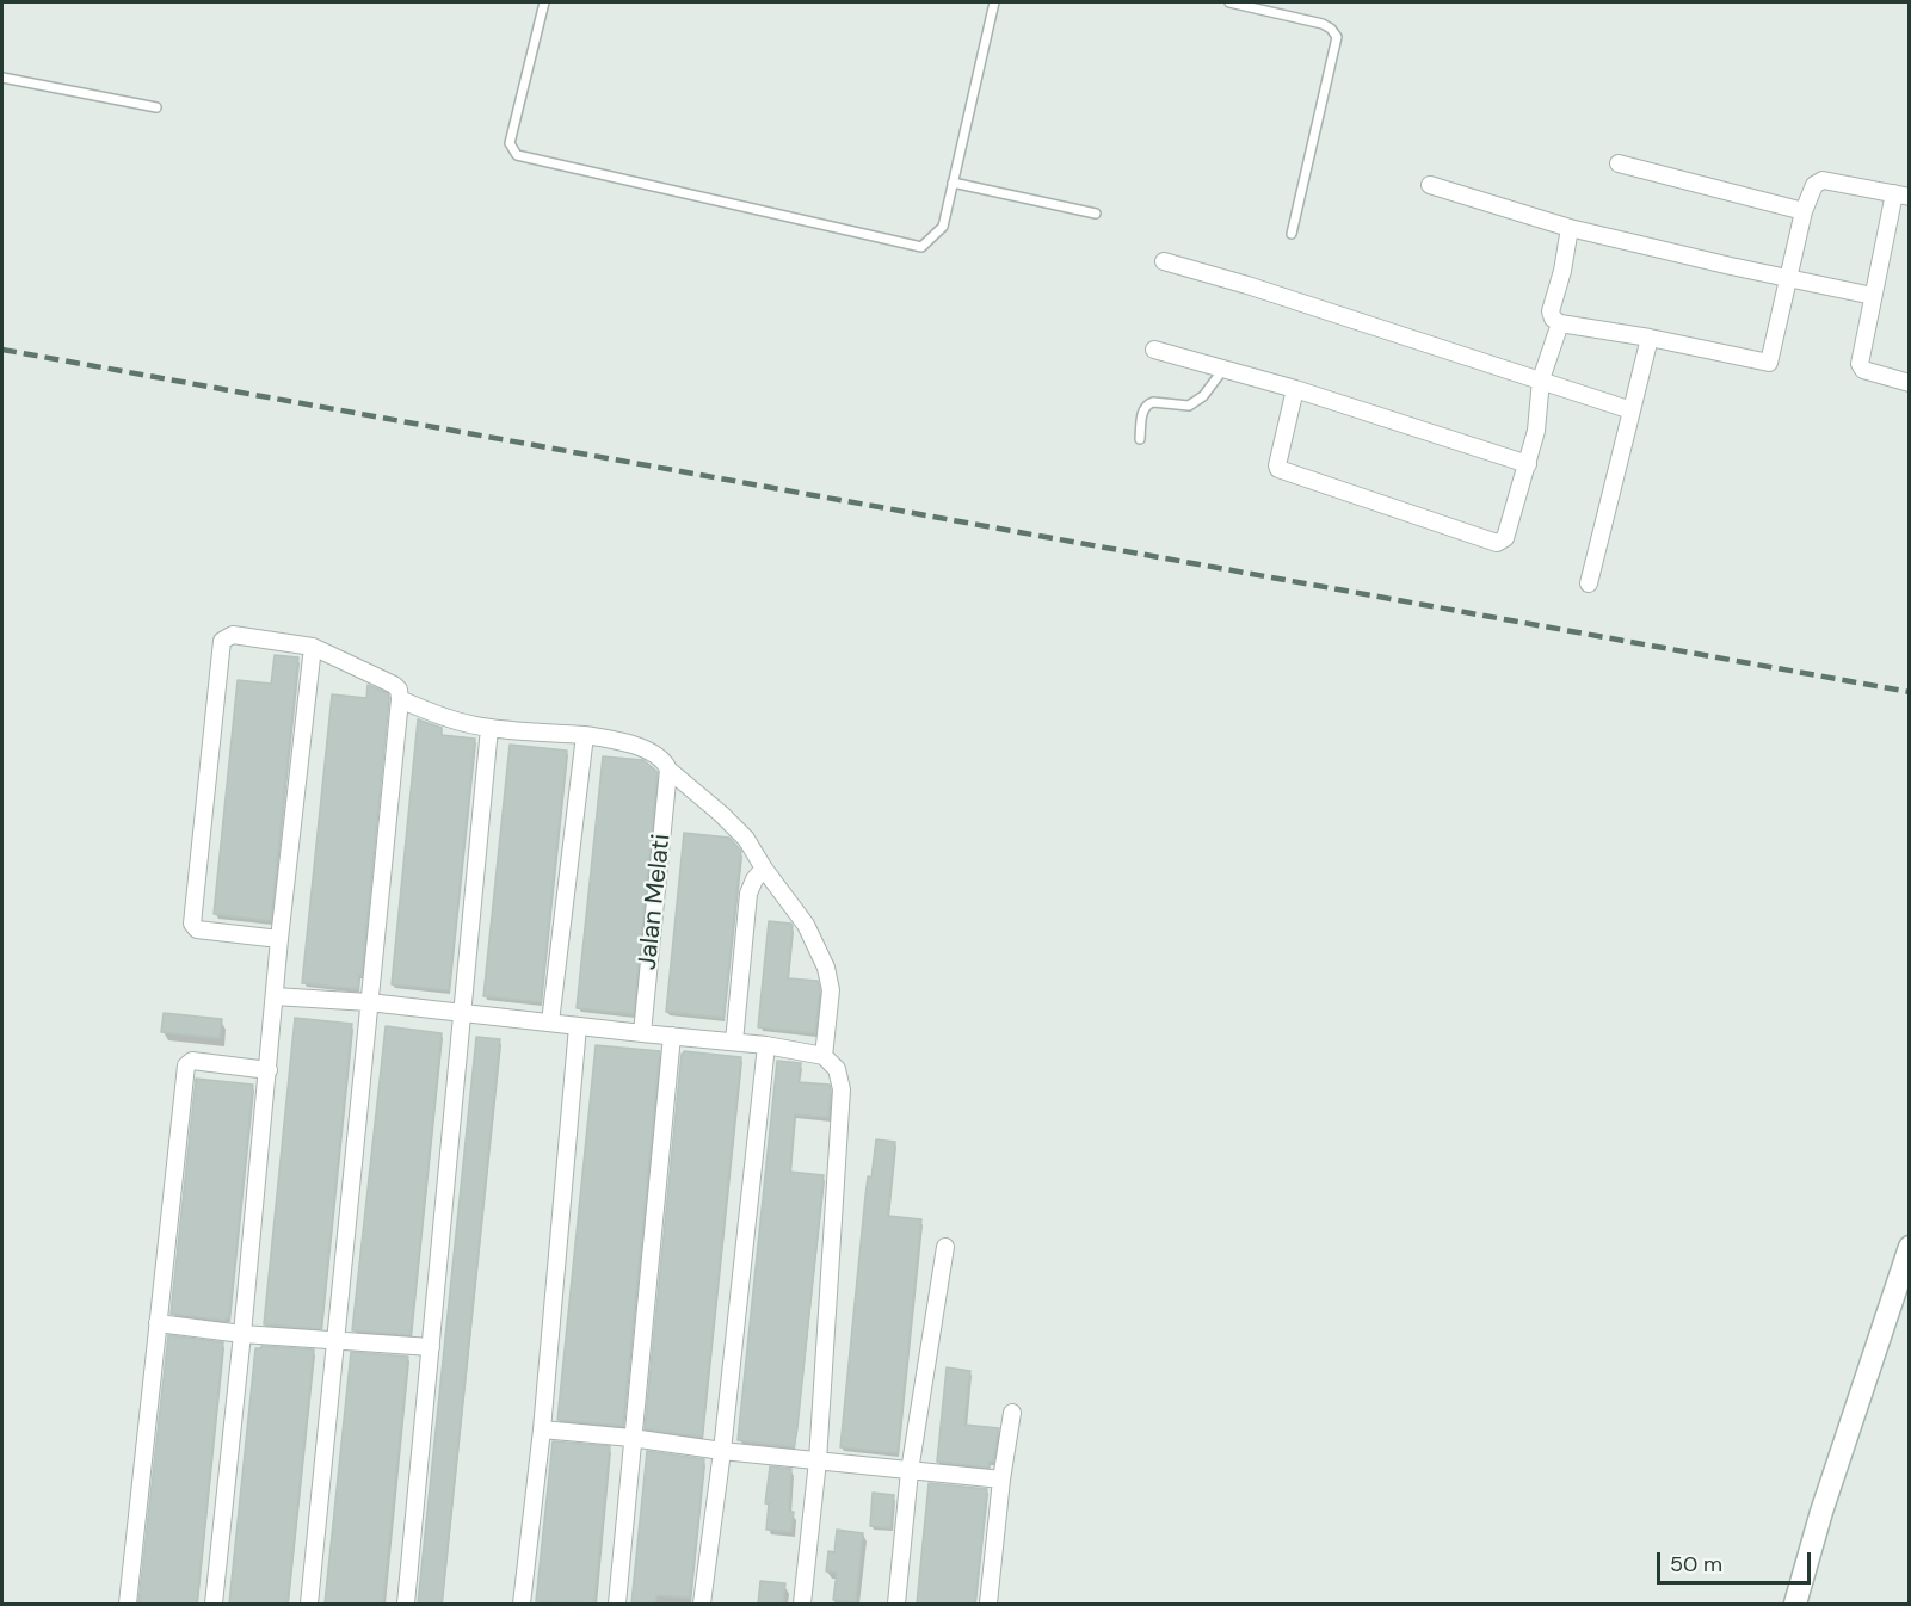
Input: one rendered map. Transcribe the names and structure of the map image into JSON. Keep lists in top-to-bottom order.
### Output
{
  "streets": {
    "street": ["Jalan Melati"]
  },
  "scale_bar": "50 m"
}
